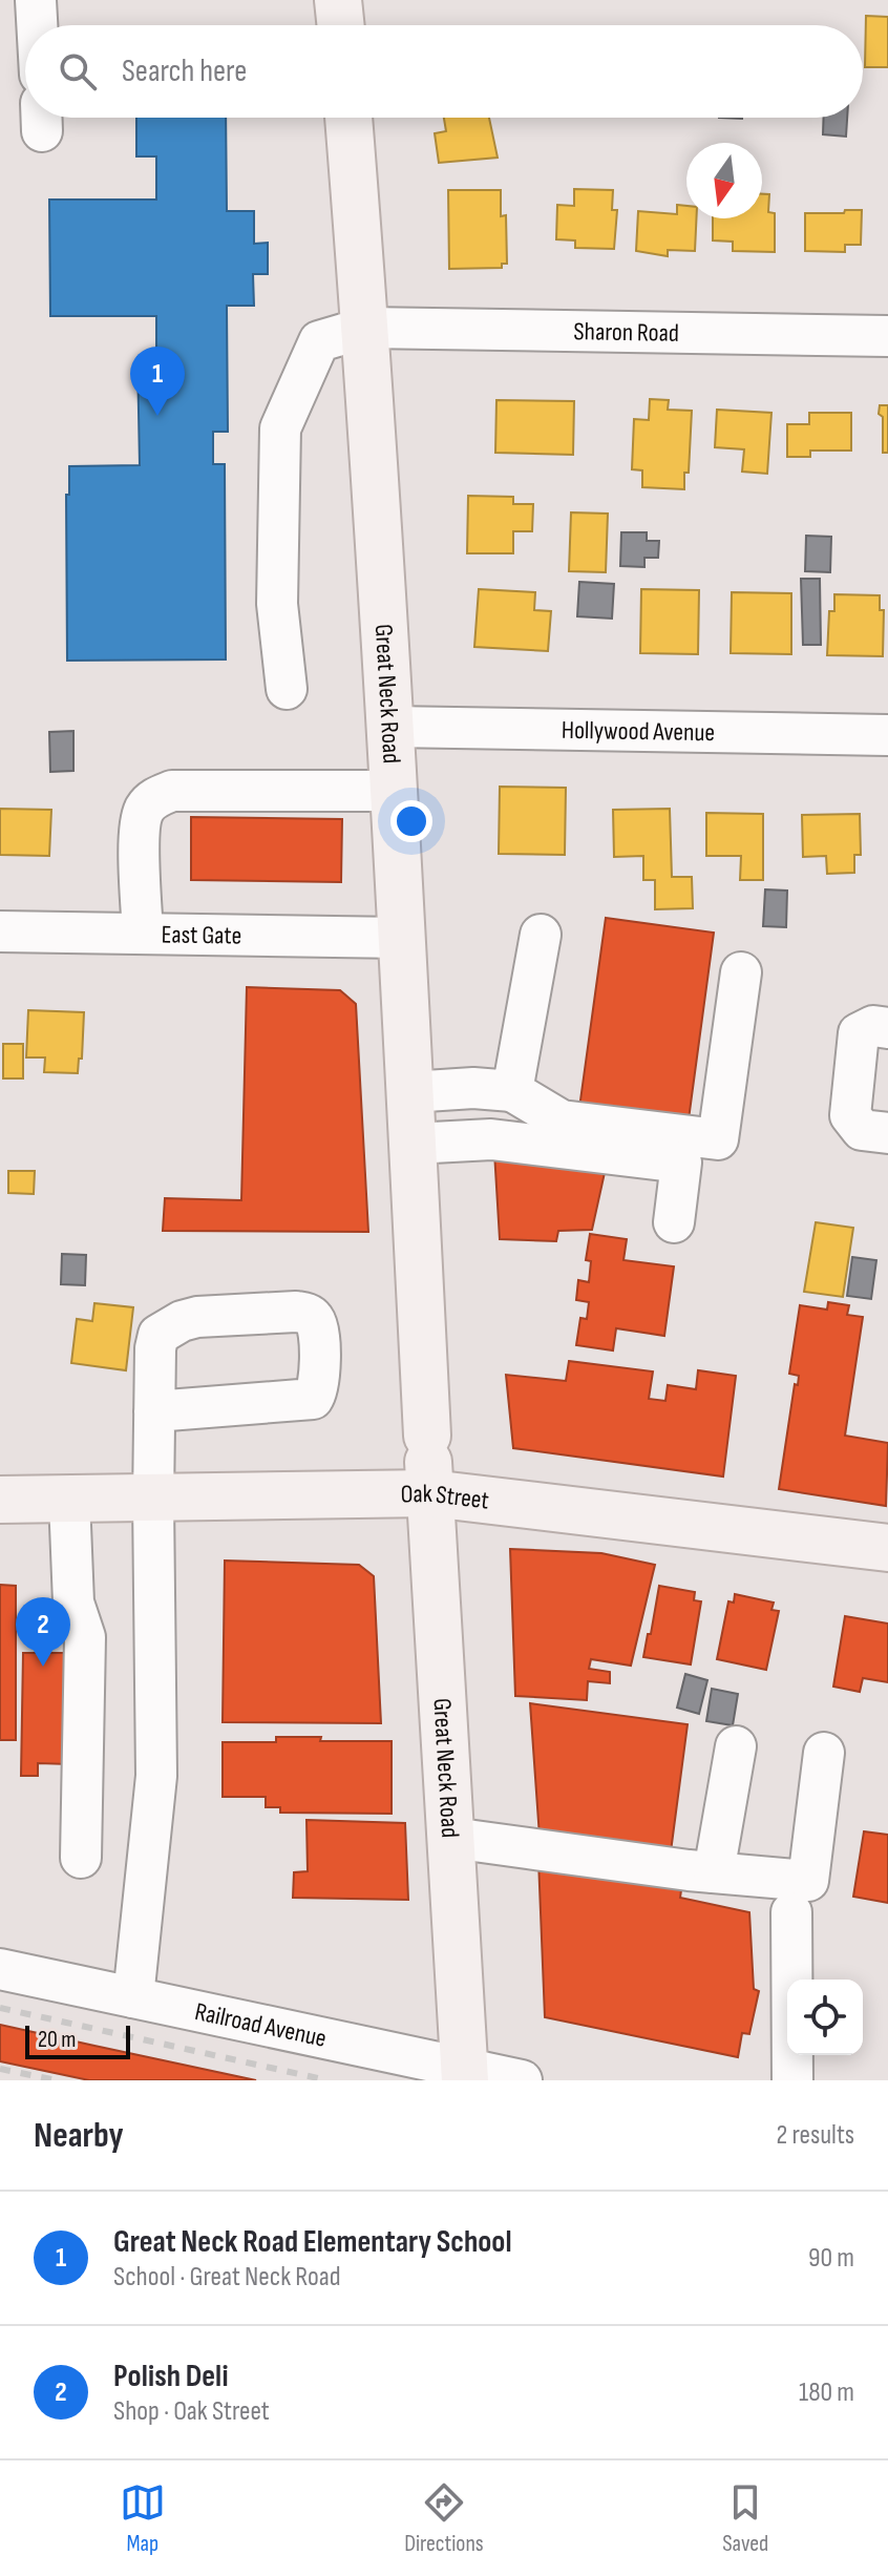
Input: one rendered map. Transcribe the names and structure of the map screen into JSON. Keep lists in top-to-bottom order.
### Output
{
  "streets": {
    "main road": ["Great Neck Road", "Oak Street"],
    "street": [
      "Sharon Road",
      "Hollywood Avenue",
      "East Gate",
      "Railroad Avenue"
    ]
  },
  "crossings": [
    ["Sharon Road", "Great Neck Road"],
    ["Great Neck Road", "Hollywood Avenue"],
    ["Great Neck Road", "East Gate"],
    ["Great Neck Road", "Oak Street"],
    ["Great Neck Road", "Railroad Avenue"]
  ],
  "scale_bar": "20 m",
  "north": "bottom",
  "page": {
    "search": "Search here",
    "pins": ["1", "2"],
    "scale": "20 m",
    "heading": ["Nearby", "2 results"],
    "list": [
      {
        "mark": "1",
        "name": "Great Neck Road Elementary School",
        "note": "School · Great Neck Road",
        "value": "90 m"
      },
      {
        "mark": "2",
        "name": "Polish Deli",
        "note": "Shop · Oak Street",
        "value": "180 m"
      }
    ],
    "nav": ["Map", "Directions", "Saved"]
  }
}
